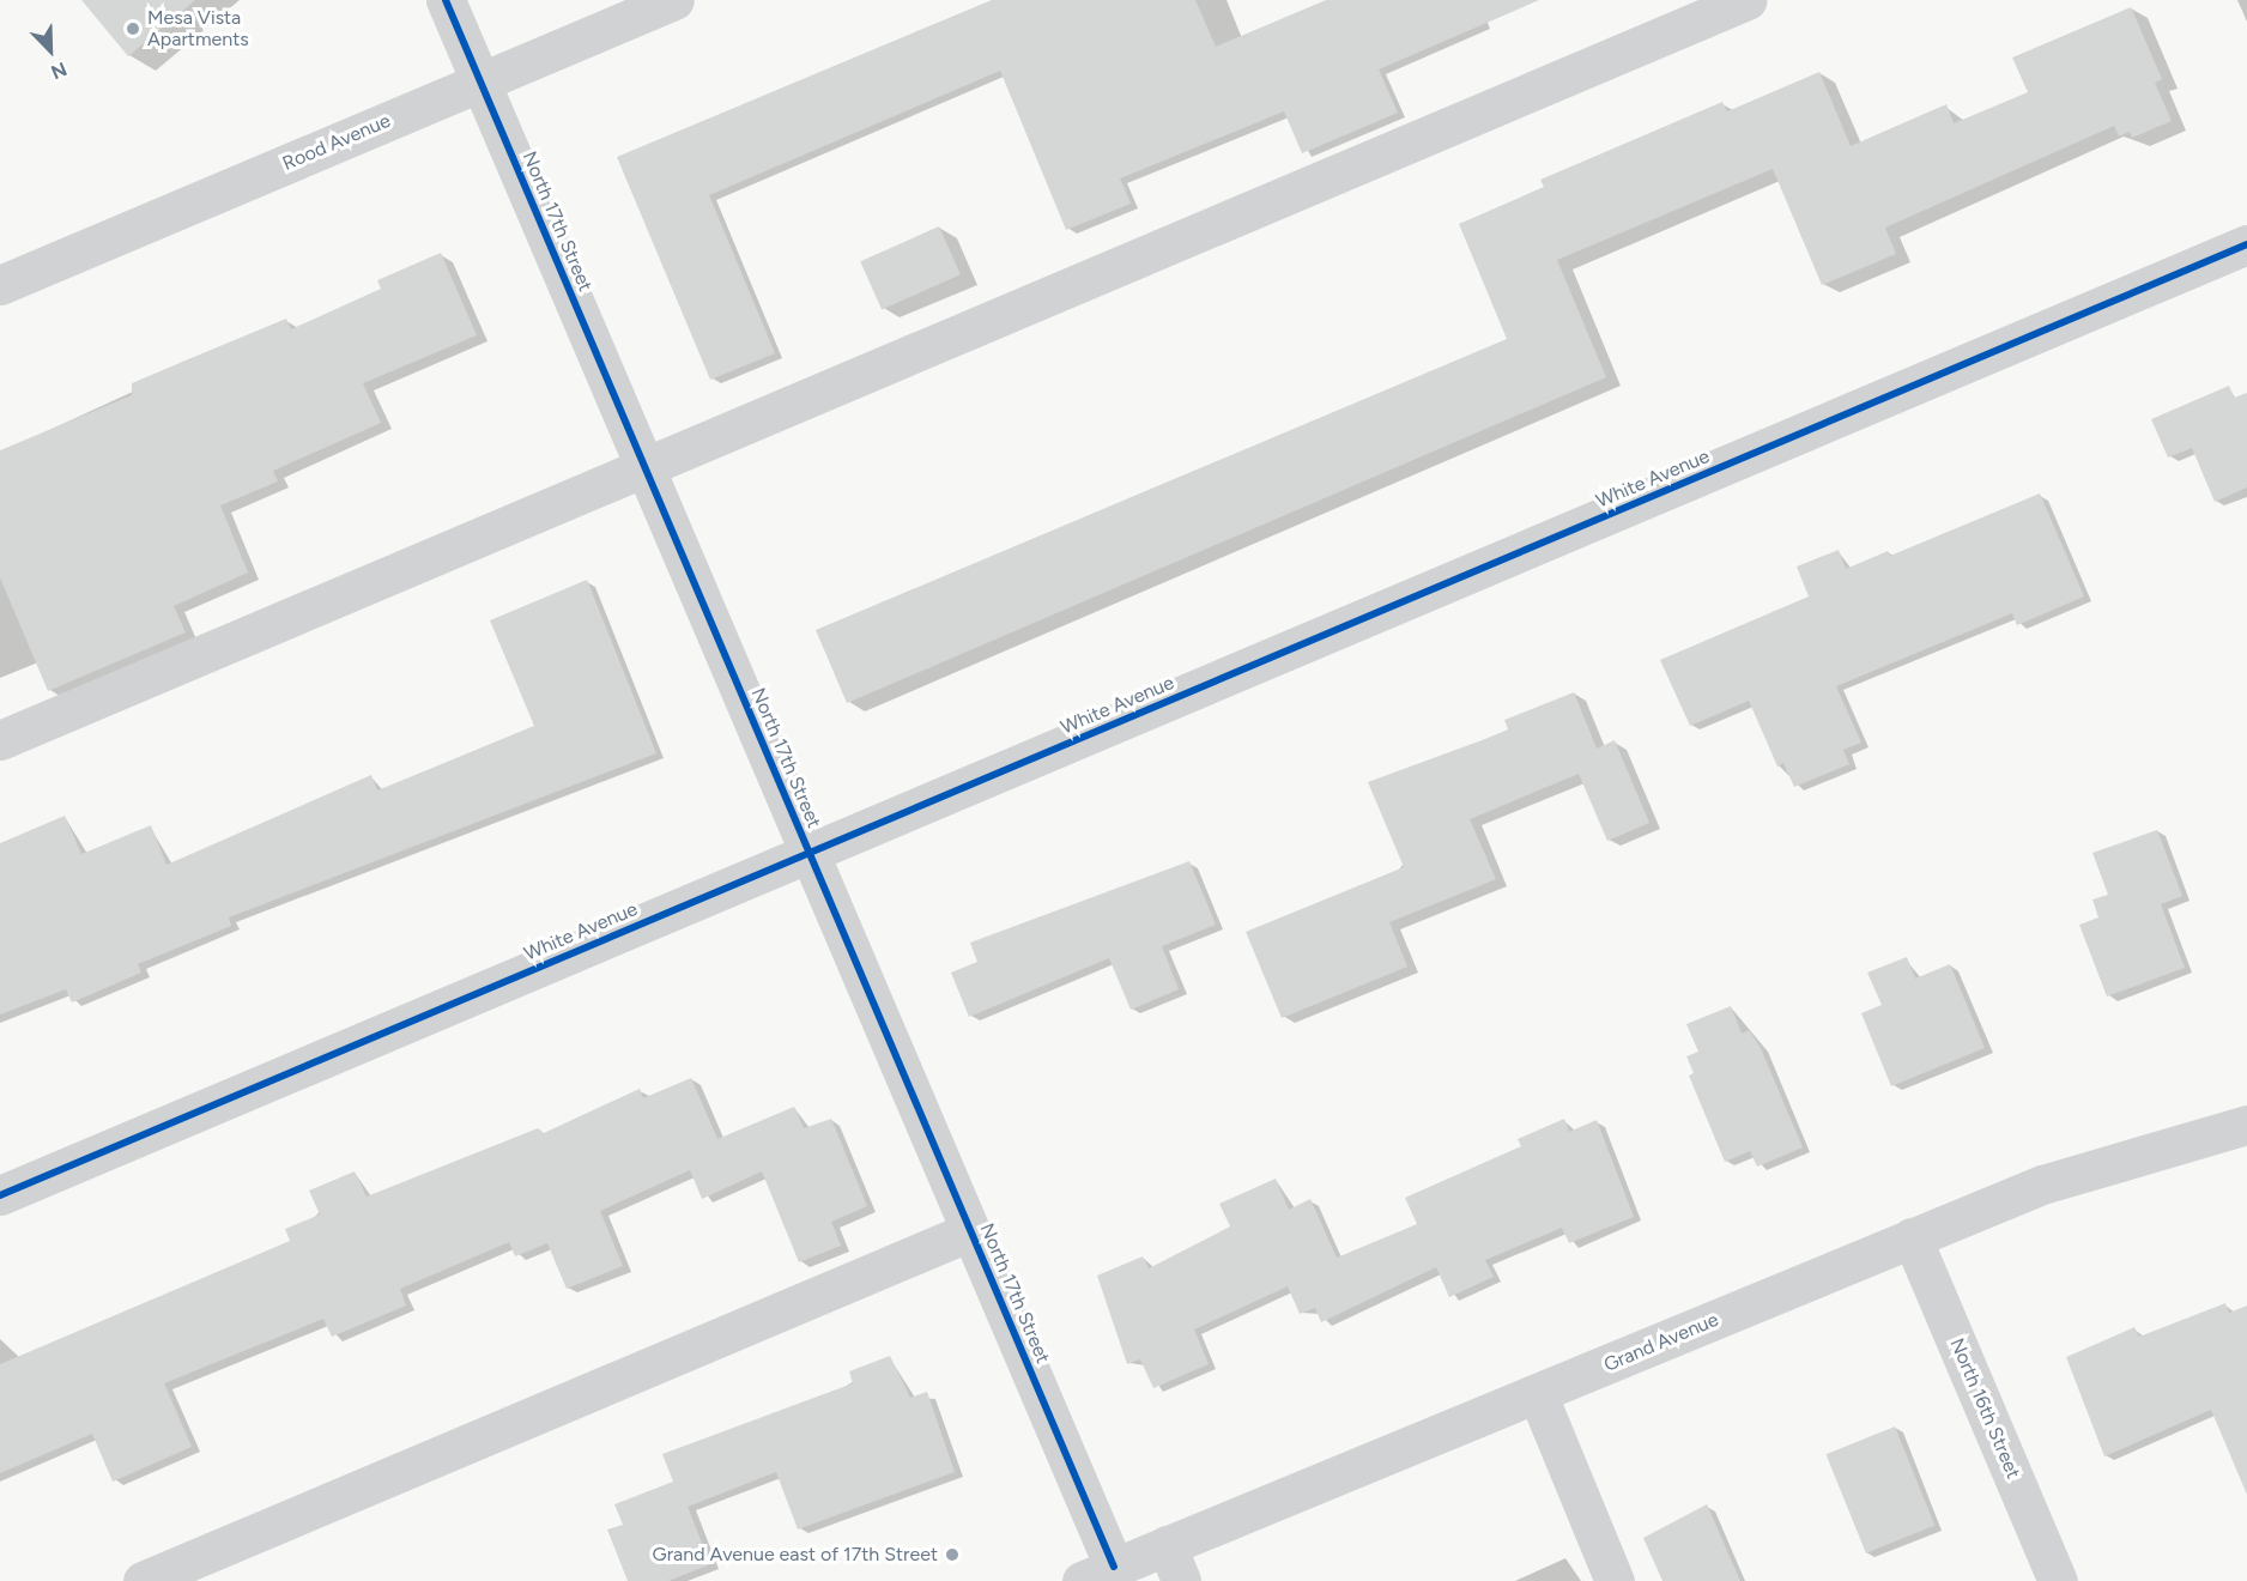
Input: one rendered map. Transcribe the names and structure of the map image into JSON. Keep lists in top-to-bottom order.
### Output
{
  "streets": {
    "street": [
      "Rood Avenue",
      "North 17th Street",
      "White Avenue",
      "Grand Avenue",
      "North 16th Street"
    ]
  },
  "crossings": [
    ["Rood Avenue", "North 17th Street"],
    ["North 17th Street", "White Avenue"],
    ["North 17th Street", "Grand Avenue"],
    ["Grand Avenue", "North 16th Street"]
  ],
  "places": ["Mesa Vista Apartments", "Grand Avenue east of 17th Street"],
  "north": "bottom right"
}
